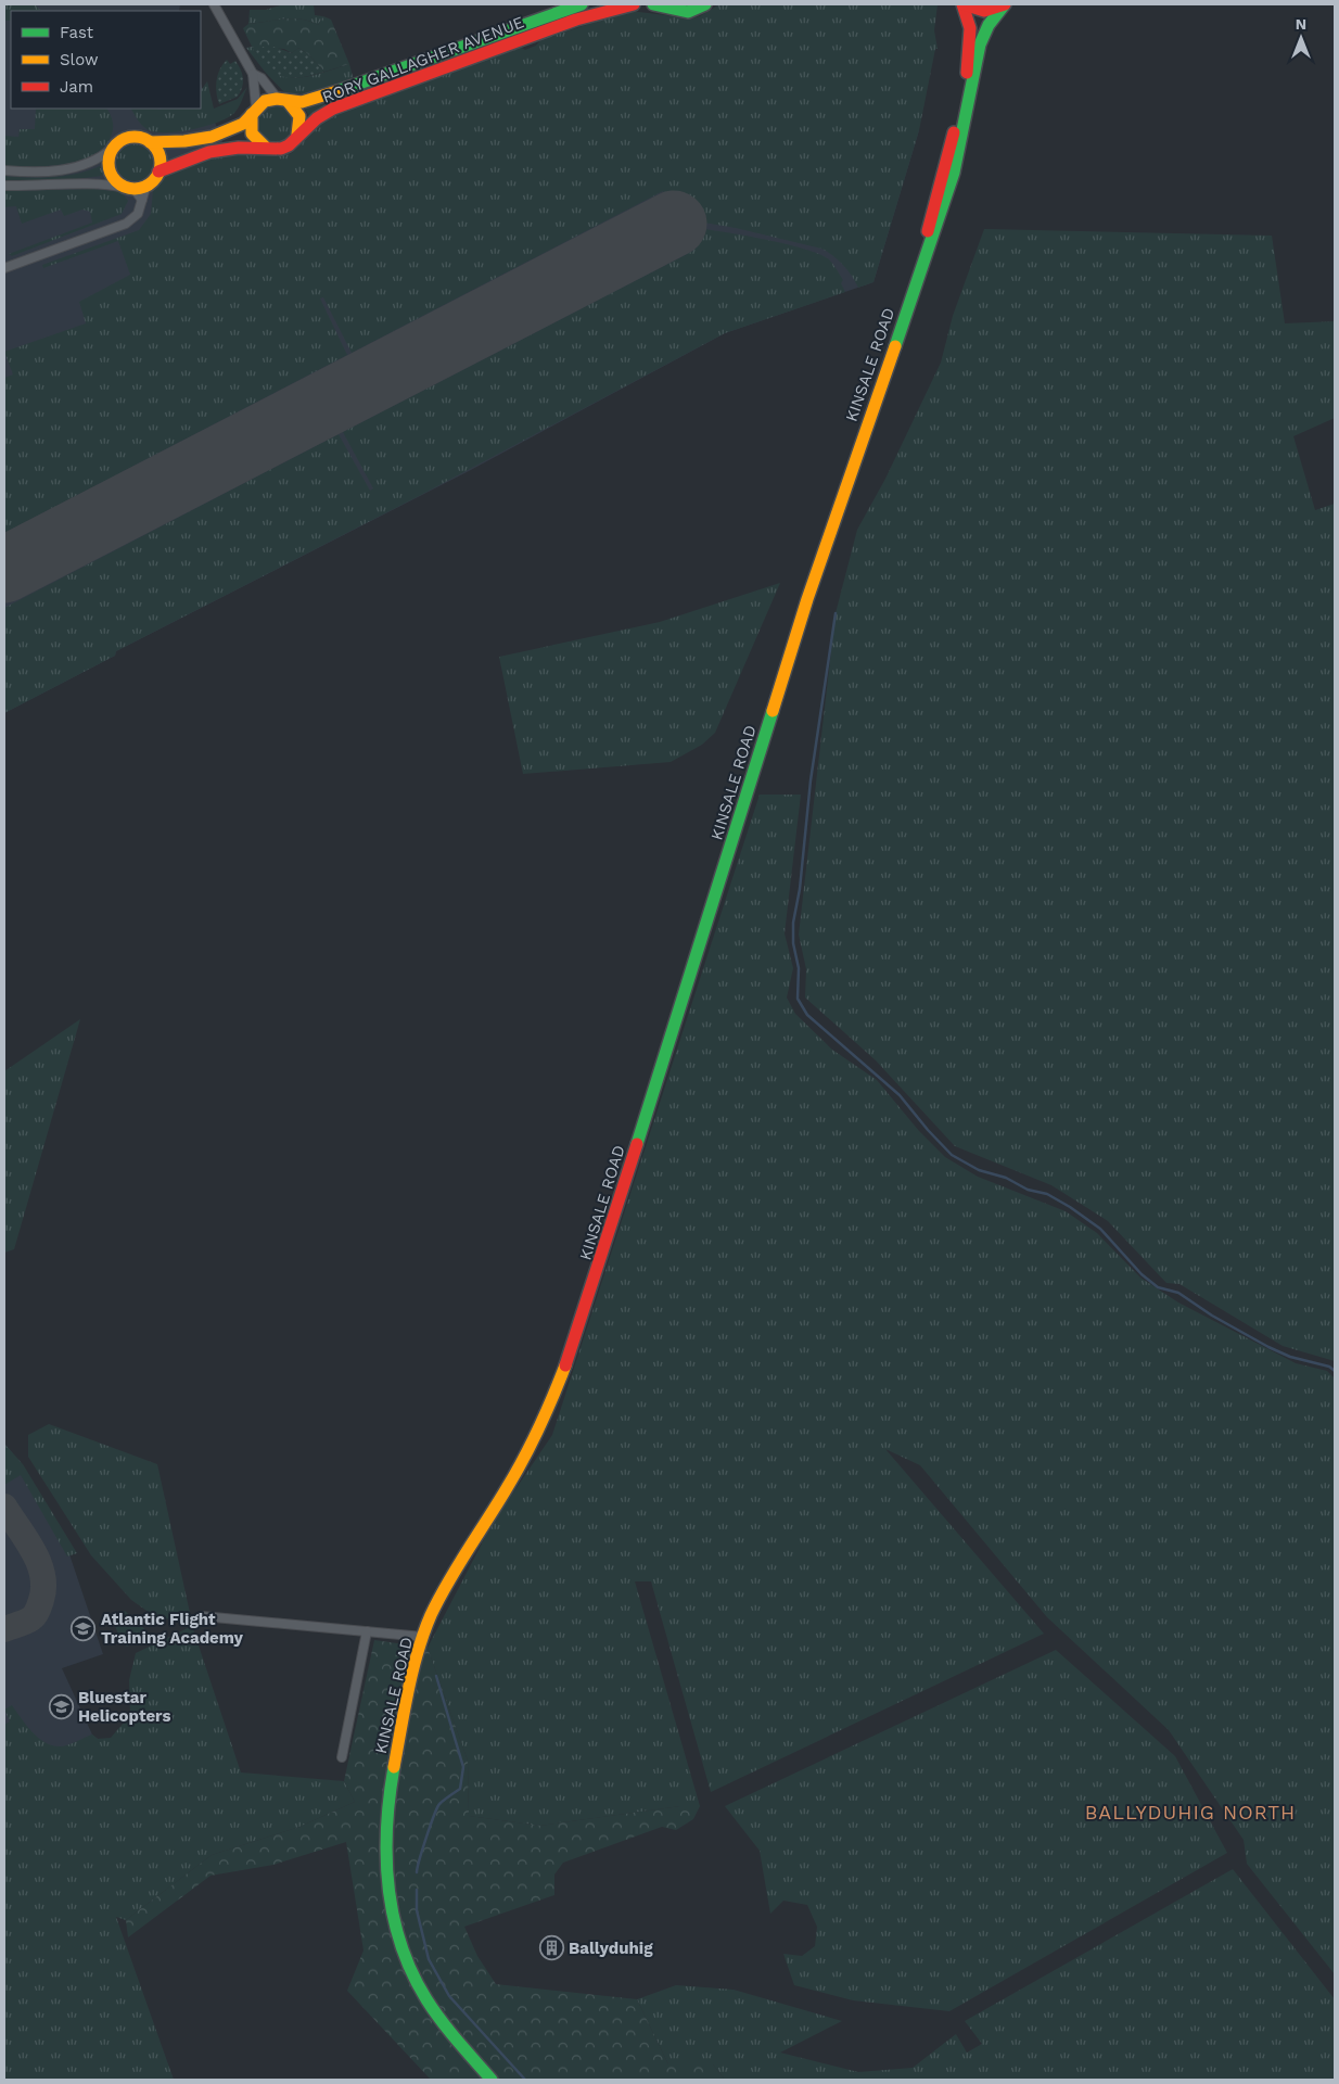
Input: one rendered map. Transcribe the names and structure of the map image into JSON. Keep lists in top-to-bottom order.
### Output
{
  "streets": {
    "main road": ["RORY GALLAGHER AVENUE", "KINSALE ROAD"]
  },
  "districts": ["BALLYDUHIG NORTH"],
  "places": {
    "school or university": ["Atlantic Flight Training Academy", "Bluestar Helicopters"],
    "building": ["Ballyduhig"]
  },
  "legend": ["Fast", "Slow", "Jam"],
  "north": "top"
}
